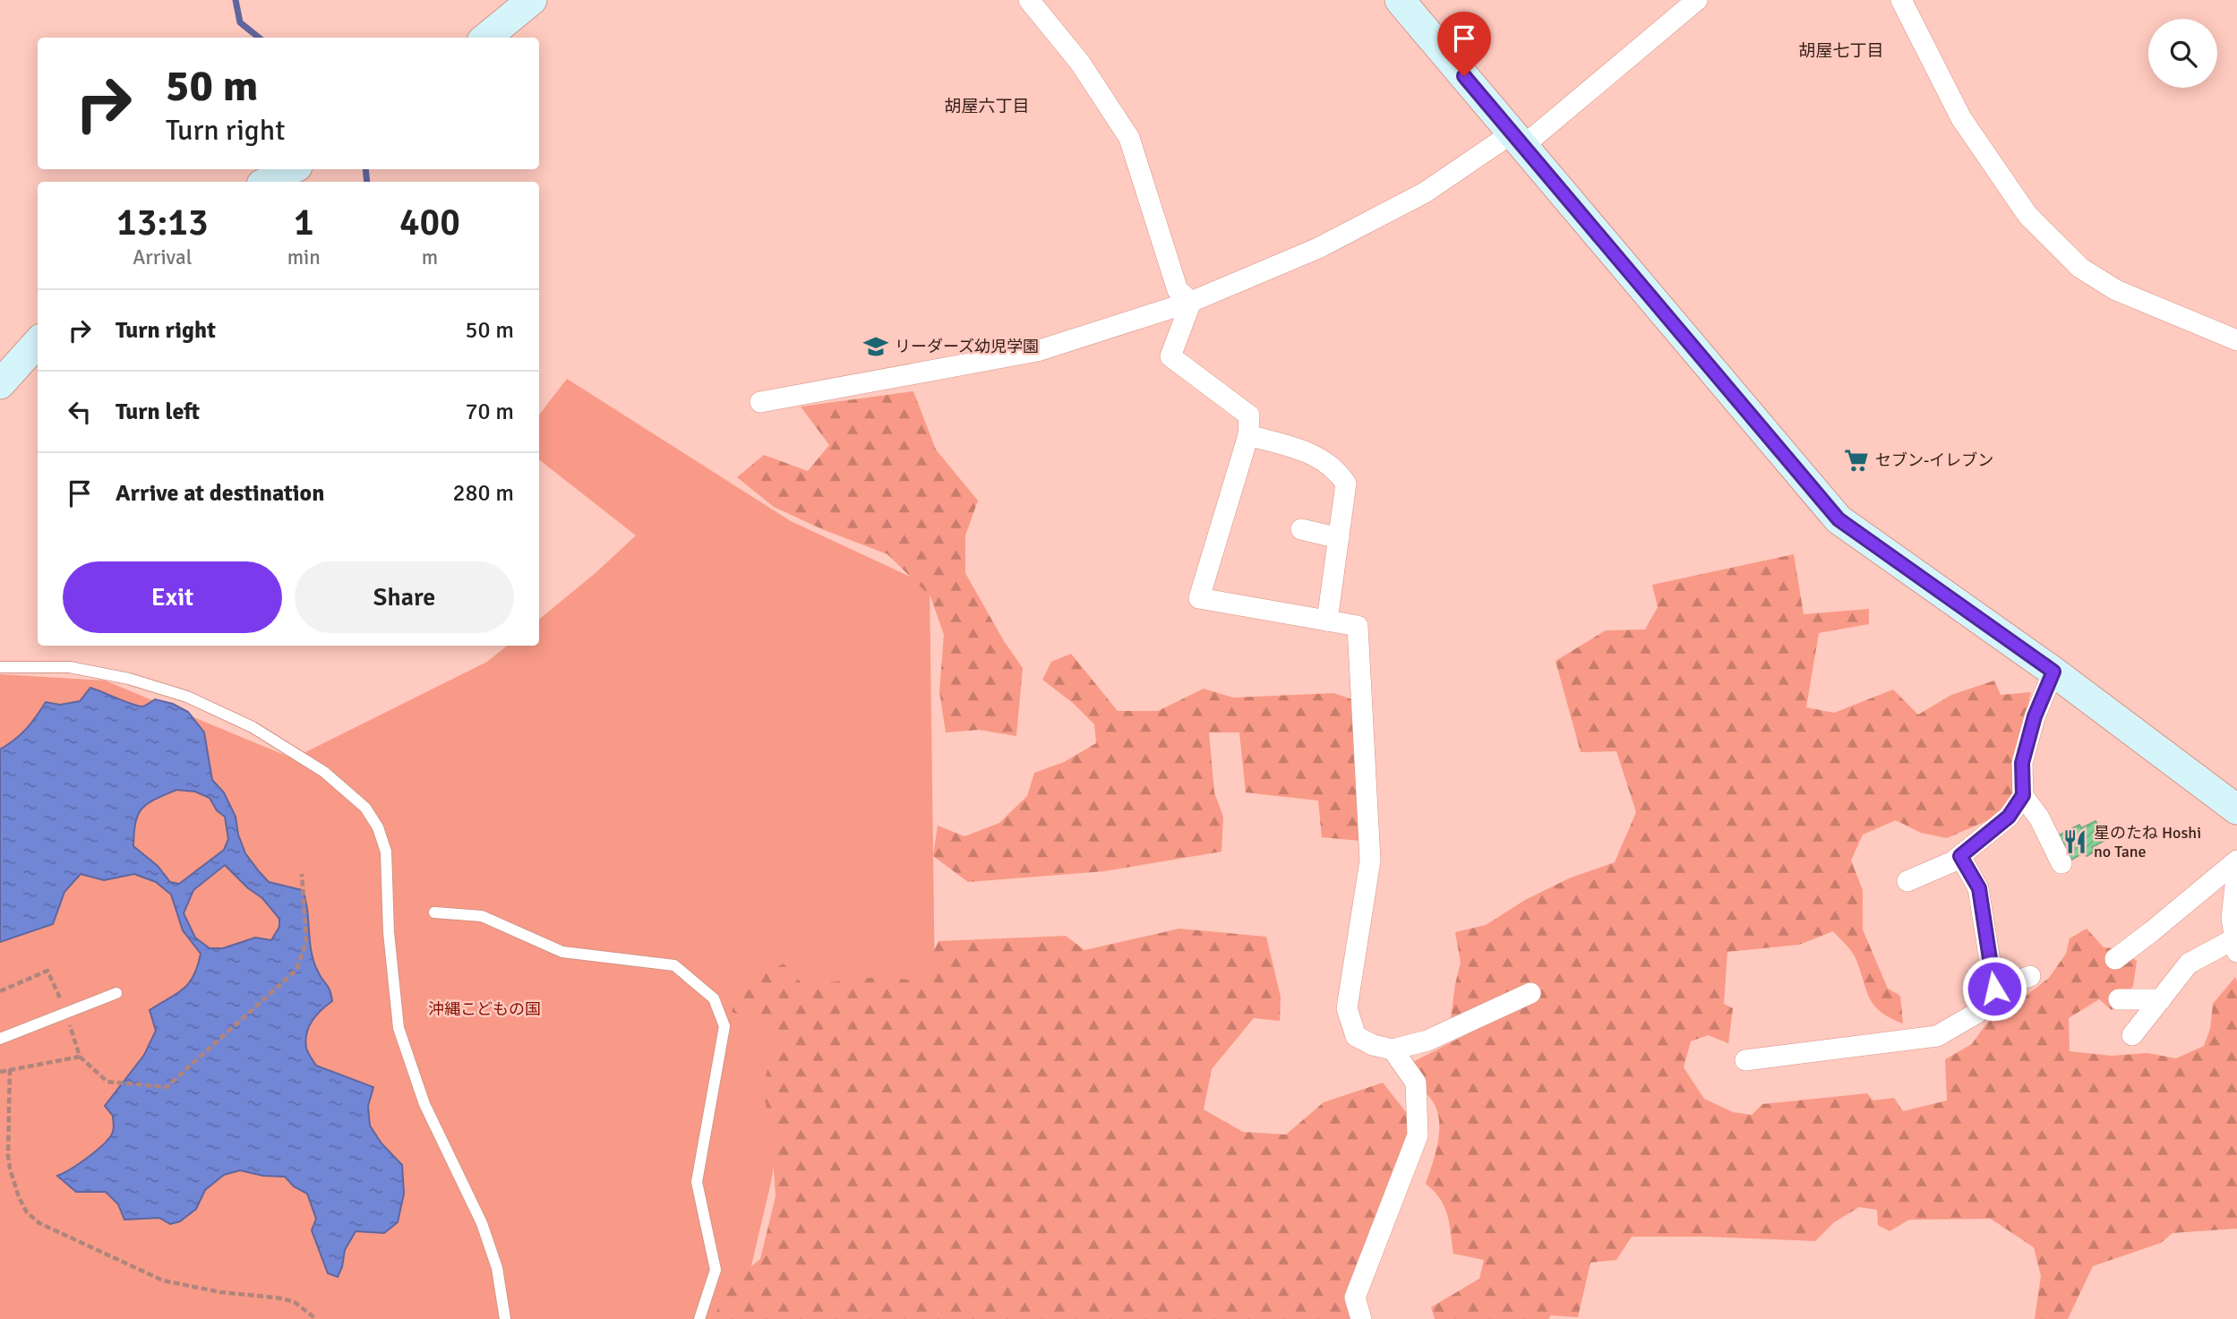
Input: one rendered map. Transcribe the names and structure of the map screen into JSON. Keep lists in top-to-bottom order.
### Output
{
  "districts": ["胡屋七丁目", "胡屋六丁目"],
  "parks": ["沖縄こどもの国"],
  "places": {
    "school or university": ["リーダーズ幼児学園"],
    "supermarket": ["セブン-イレブン"],
    "restaurant": ["星のたね Hoshi no Tane"]
  },
  "page": {
    "turn": ["50 m", "Turn right"],
    "eta": [
      "13:13",
      "Arrival",
      "1",
      "min",
      "400",
      "m"
    ],
    "list": [
      {
        "name": "Turn right",
        "value": "50 m"
      },
      {
        "name": "Turn left",
        "value": "70 m"
      },
      {
        "name": "Arrive at destination",
        "value": "280 m"
      }
    ],
    "buttons": ["Exit", "Share"]
  }
}
